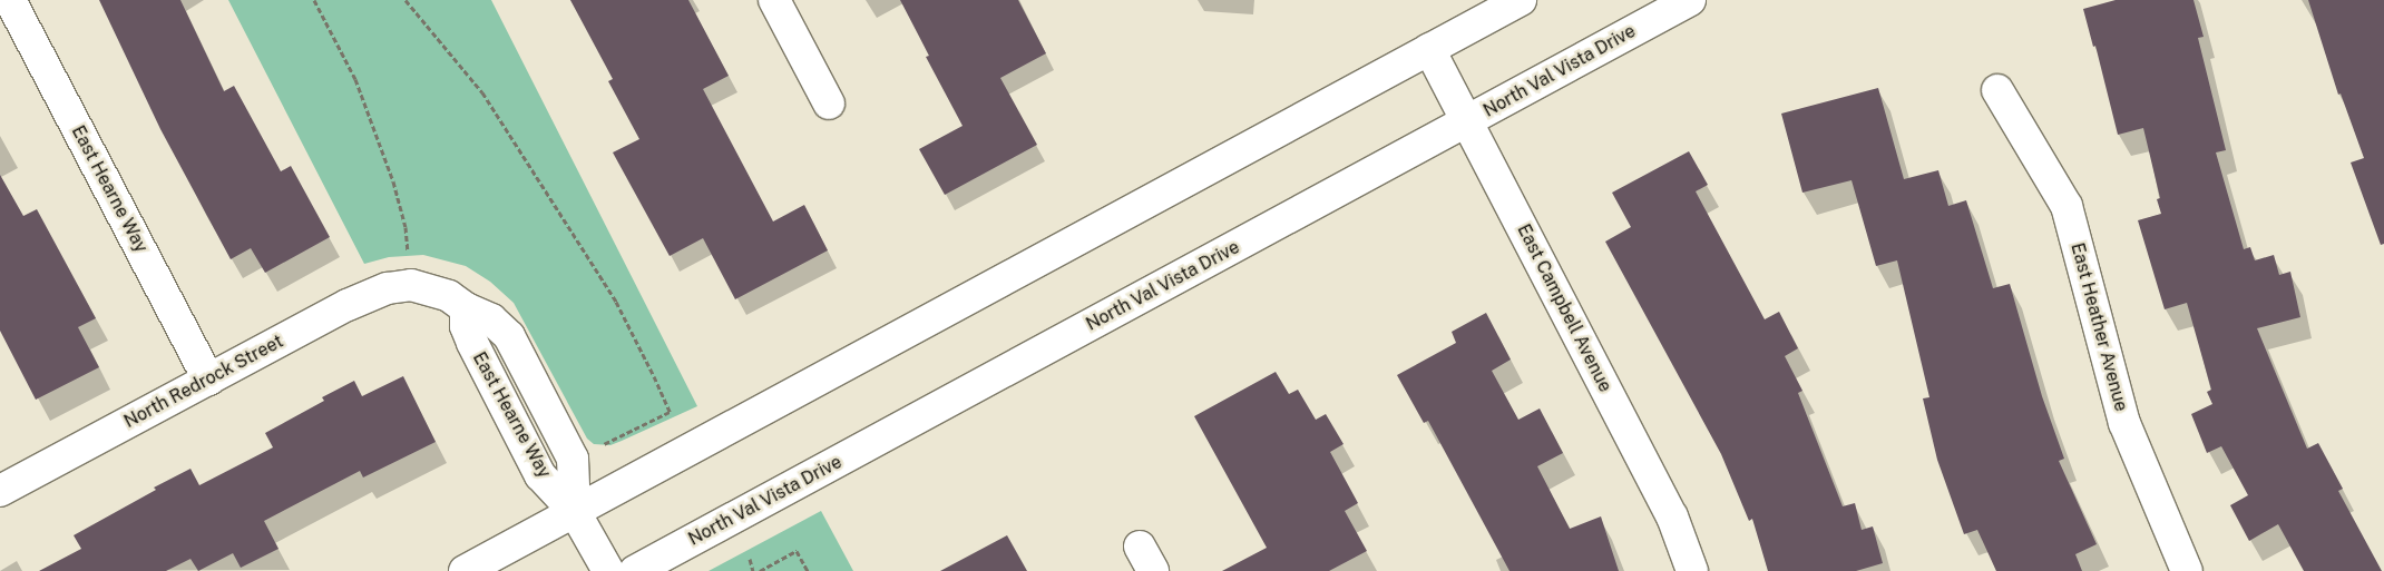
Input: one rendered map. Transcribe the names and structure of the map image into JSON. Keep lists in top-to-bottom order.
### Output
{
  "streets": {
    "street": [
      "North Val Vista Drive",
      "East Hearne Way",
      "East Campbell Avenue",
      "East Heather Avenue",
      "North Redrock Street"
    ]
  },
  "crossings": [
    ["North Val Vista Drive", "East Campbell Avenue"],
    ["East Hearne Way", "North Redrock Street"]
  ]
}
